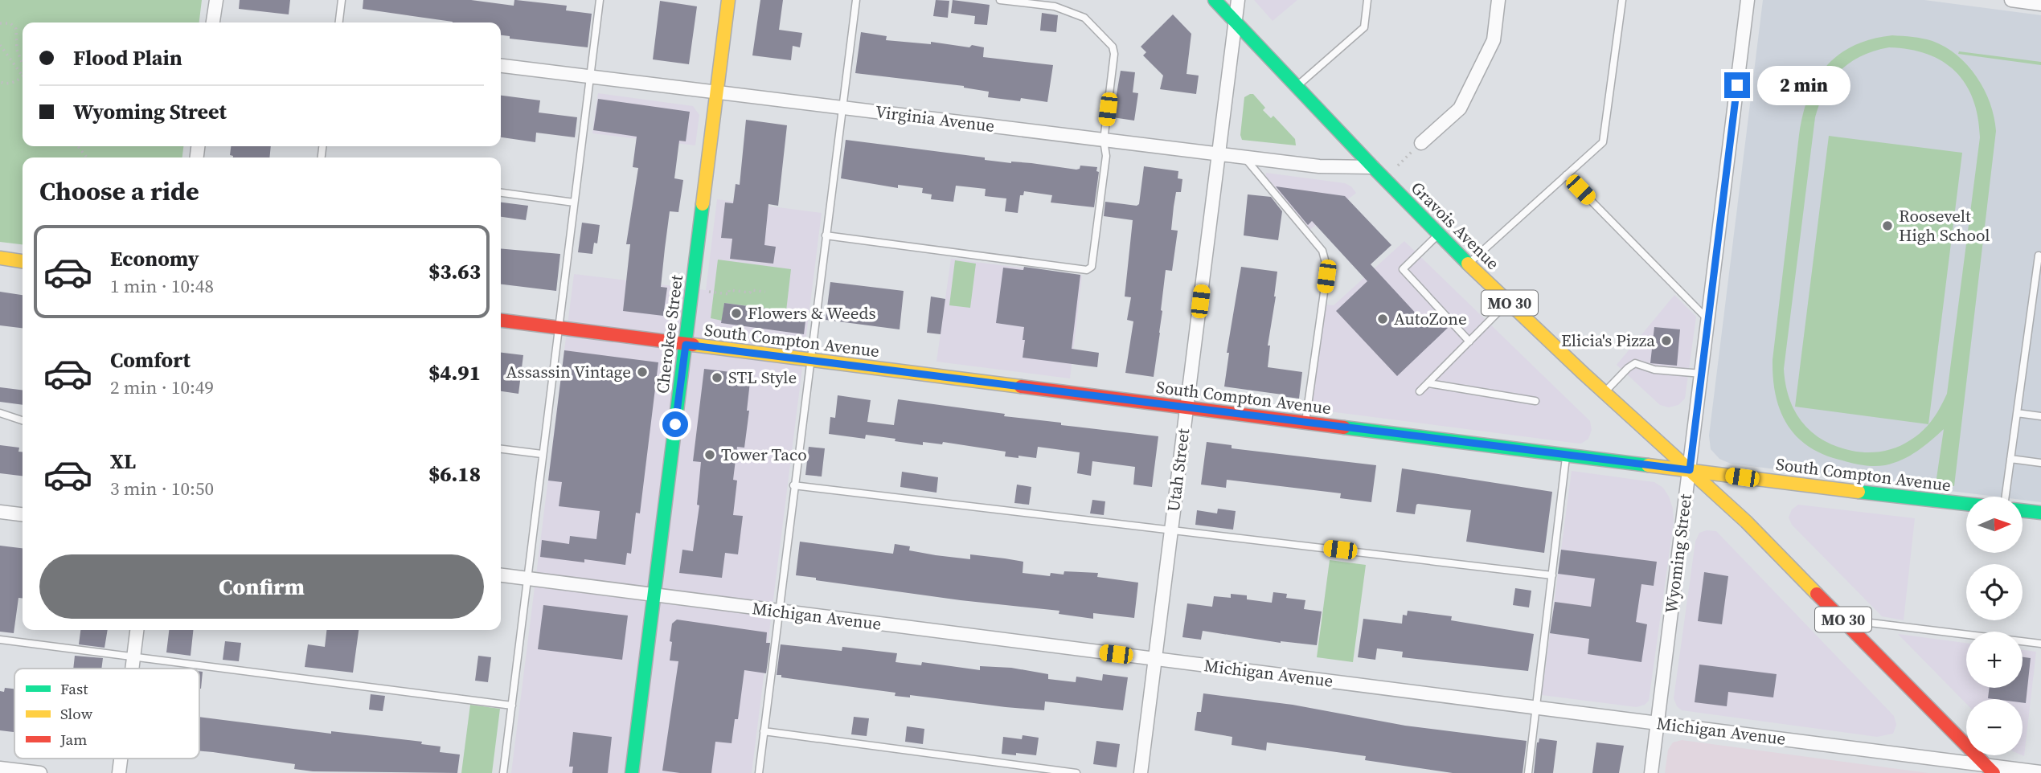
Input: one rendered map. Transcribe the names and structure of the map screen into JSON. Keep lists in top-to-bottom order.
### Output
{
  "streets": {
    "street": [
      "Virginia Avenue",
      "Gravois Avenue",
      "MO 30",
      "Cherokee Street",
      "South Compton Avenue",
      "Utah Street",
      "Wyoming Street",
      "Michigan Avenue"
    ]
  },
  "crossings": [
    ["Virginia Avenue", "Gravois Avenue"],
    ["Virginia Avenue", "Cherokee Street"],
    ["Virginia Avenue", "Utah Street"],
    ["Gravois Avenue", "South Compton Avenue"],
    ["Gravois Avenue", "Utah Street"],
    ["Gravois Avenue", "Wyoming Street"],
    ["Gravois Avenue", "Michigan Avenue"],
    ["Cherokee Street", "South Compton Avenue"],
    ["Cherokee Street", "Michigan Avenue"],
    ["South Compton Avenue", "Utah Street"],
    ["South Compton Avenue", "Wyoming Street"],
    ["Utah Street", "Michigan Avenue"],
    ["Wyoming Street", "Michigan Avenue"]
  ],
  "places": [
    "Roosevelt High School",
    "Flowers & Weeds",
    "AutoZone",
    "Elicia's Pizza",
    "Assassin Vintage",
    "STL Style",
    "Tower Taco"
  ],
  "legend": ["Fast", "Slow", "Jam"],
  "north": "right",
  "page": {
    "banner": ["Flood Plain", "Wyoming Street"],
    "bubble": "2 min",
    "heading": "Choose a ride",
    "list": [
      {
        "name": "Economy",
        "note": "1 min · 10:48",
        "value": "$3.63"
      },
      {
        "name": "Comfort",
        "note": "2 min · 10:49",
        "value": "$4.91"
      },
      {
        "name": "XL",
        "note": "3 min · 10:50",
        "value": "$6.18"
      }
    ],
    "map_buttons": ["+", "−"],
    "buttons": "Confirm"
  }
}
